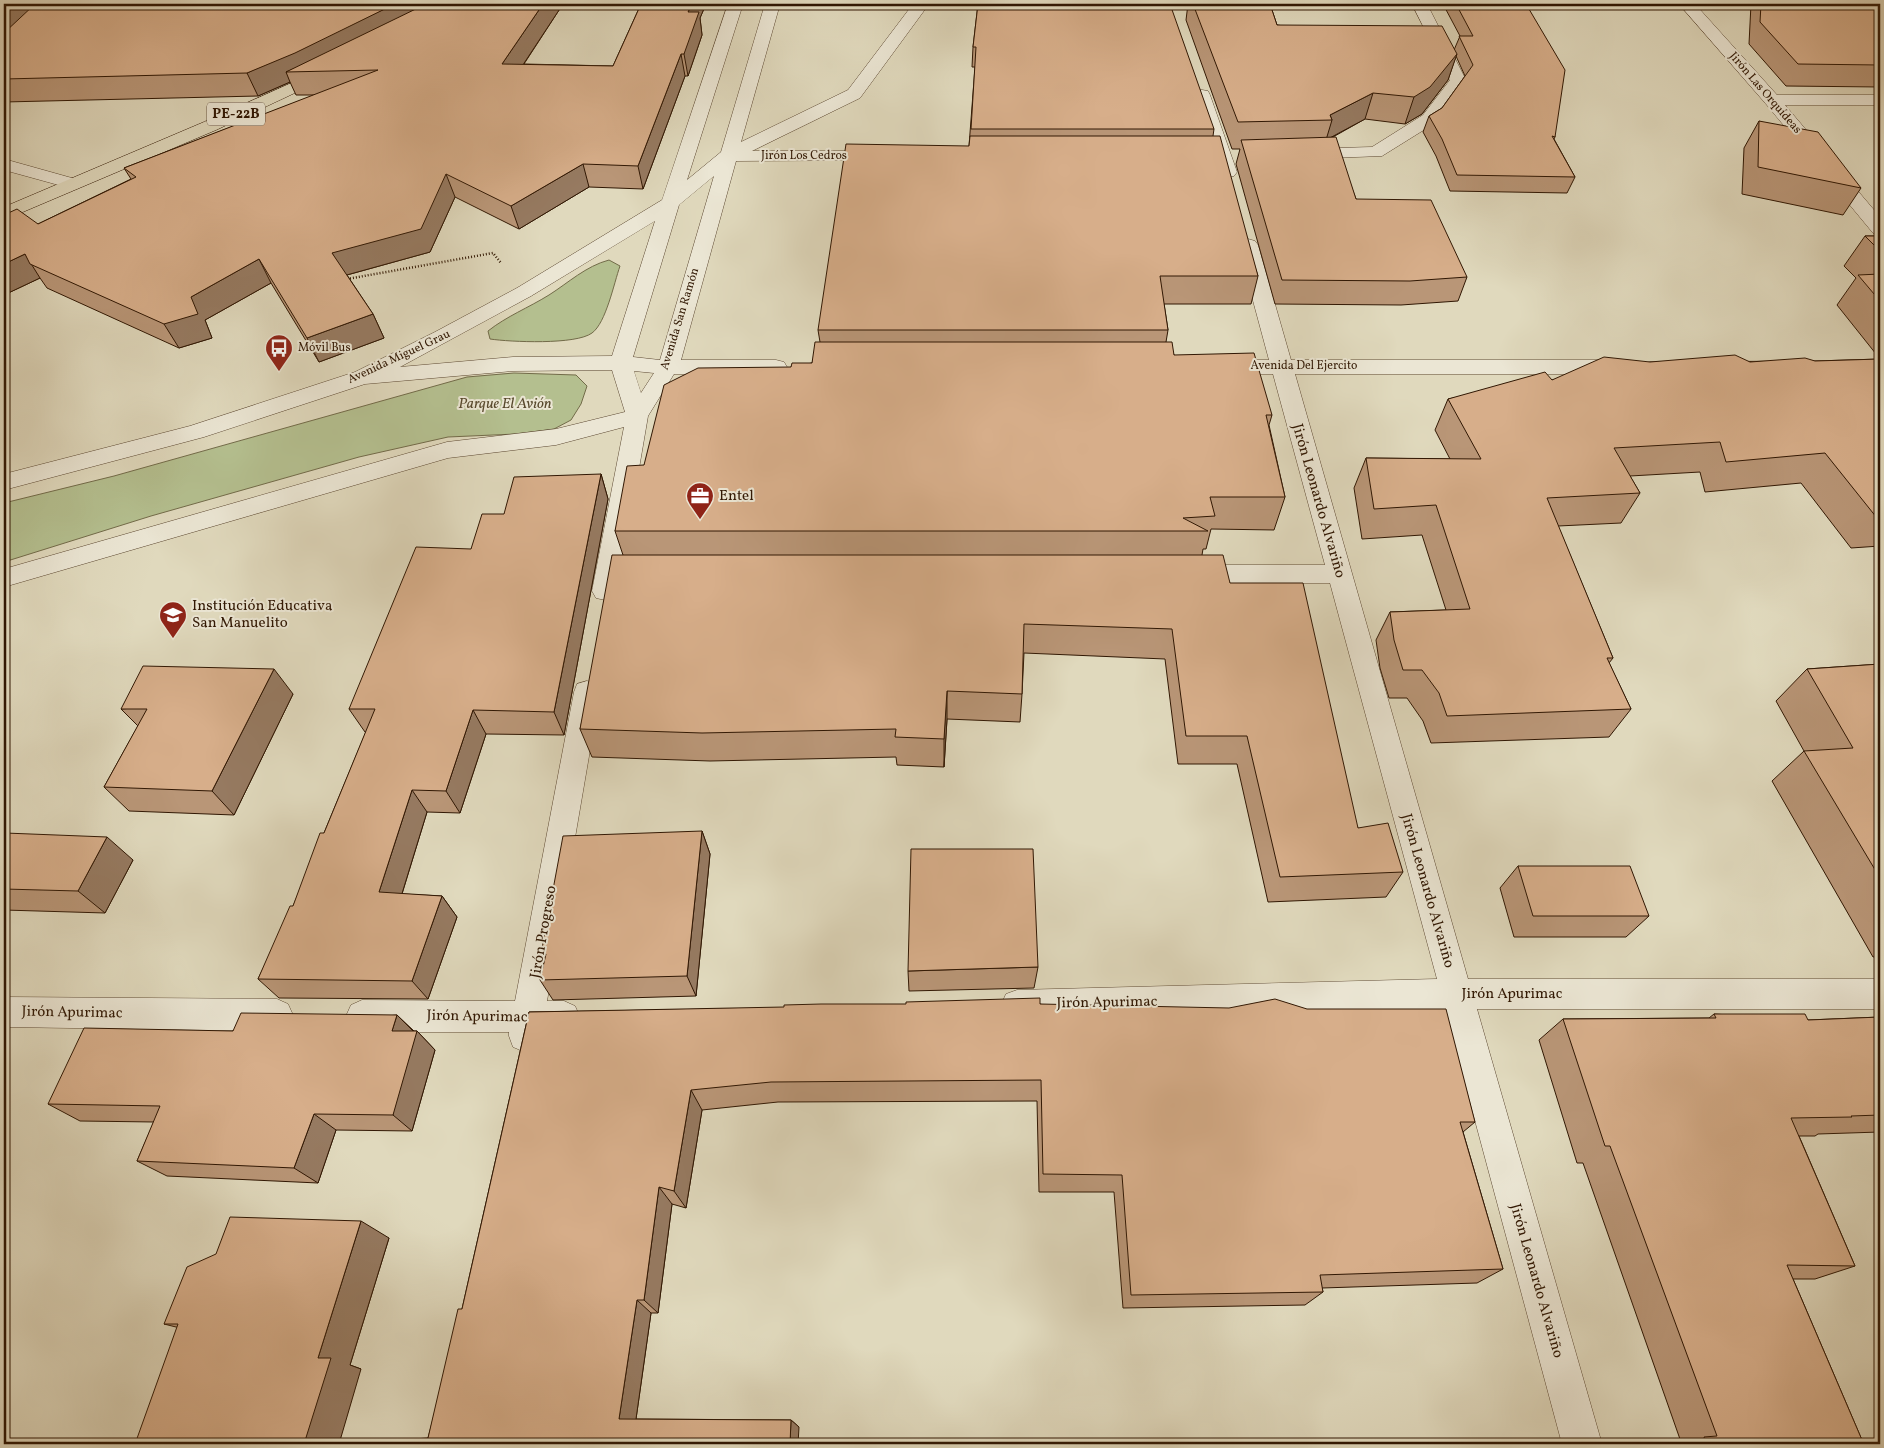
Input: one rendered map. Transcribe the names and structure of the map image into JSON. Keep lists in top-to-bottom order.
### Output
{
  "streets": {
    "highway": ["PE-22B"],
    "street": [
      "Jirón Las Orquídeas",
      "Jirón Los Cedros",
      "Avenida San Ramón",
      "Avenida Miguel Grau",
      "Avenida Del Ejercito",
      "Jirón Leonardo Alvariño",
      "Jirón Progreso",
      "Jirón Apurimac"
    ]
  },
  "crossings": [
    ["Jirón Los Cedros", "Avenida San Ramón"],
    ["Jirón Los Cedros", "Avenida Miguel Grau"],
    ["Avenida San Ramón", "Avenida Miguel Grau"],
    ["Avenida Del Ejercito", "Jirón Leonardo Alvariño"],
    ["Jirón Leonardo Alvariño", "Jirón Apurimac"],
    ["Jirón Progreso", "Jirón Apurimac"]
  ],
  "parks": ["Parque El Avión"],
  "places": {
    "bus stop": ["Móvil Bus"],
    "office": ["Entel"],
    "school or university": ["Institución Educativa San Manuelito"]
  }
}
